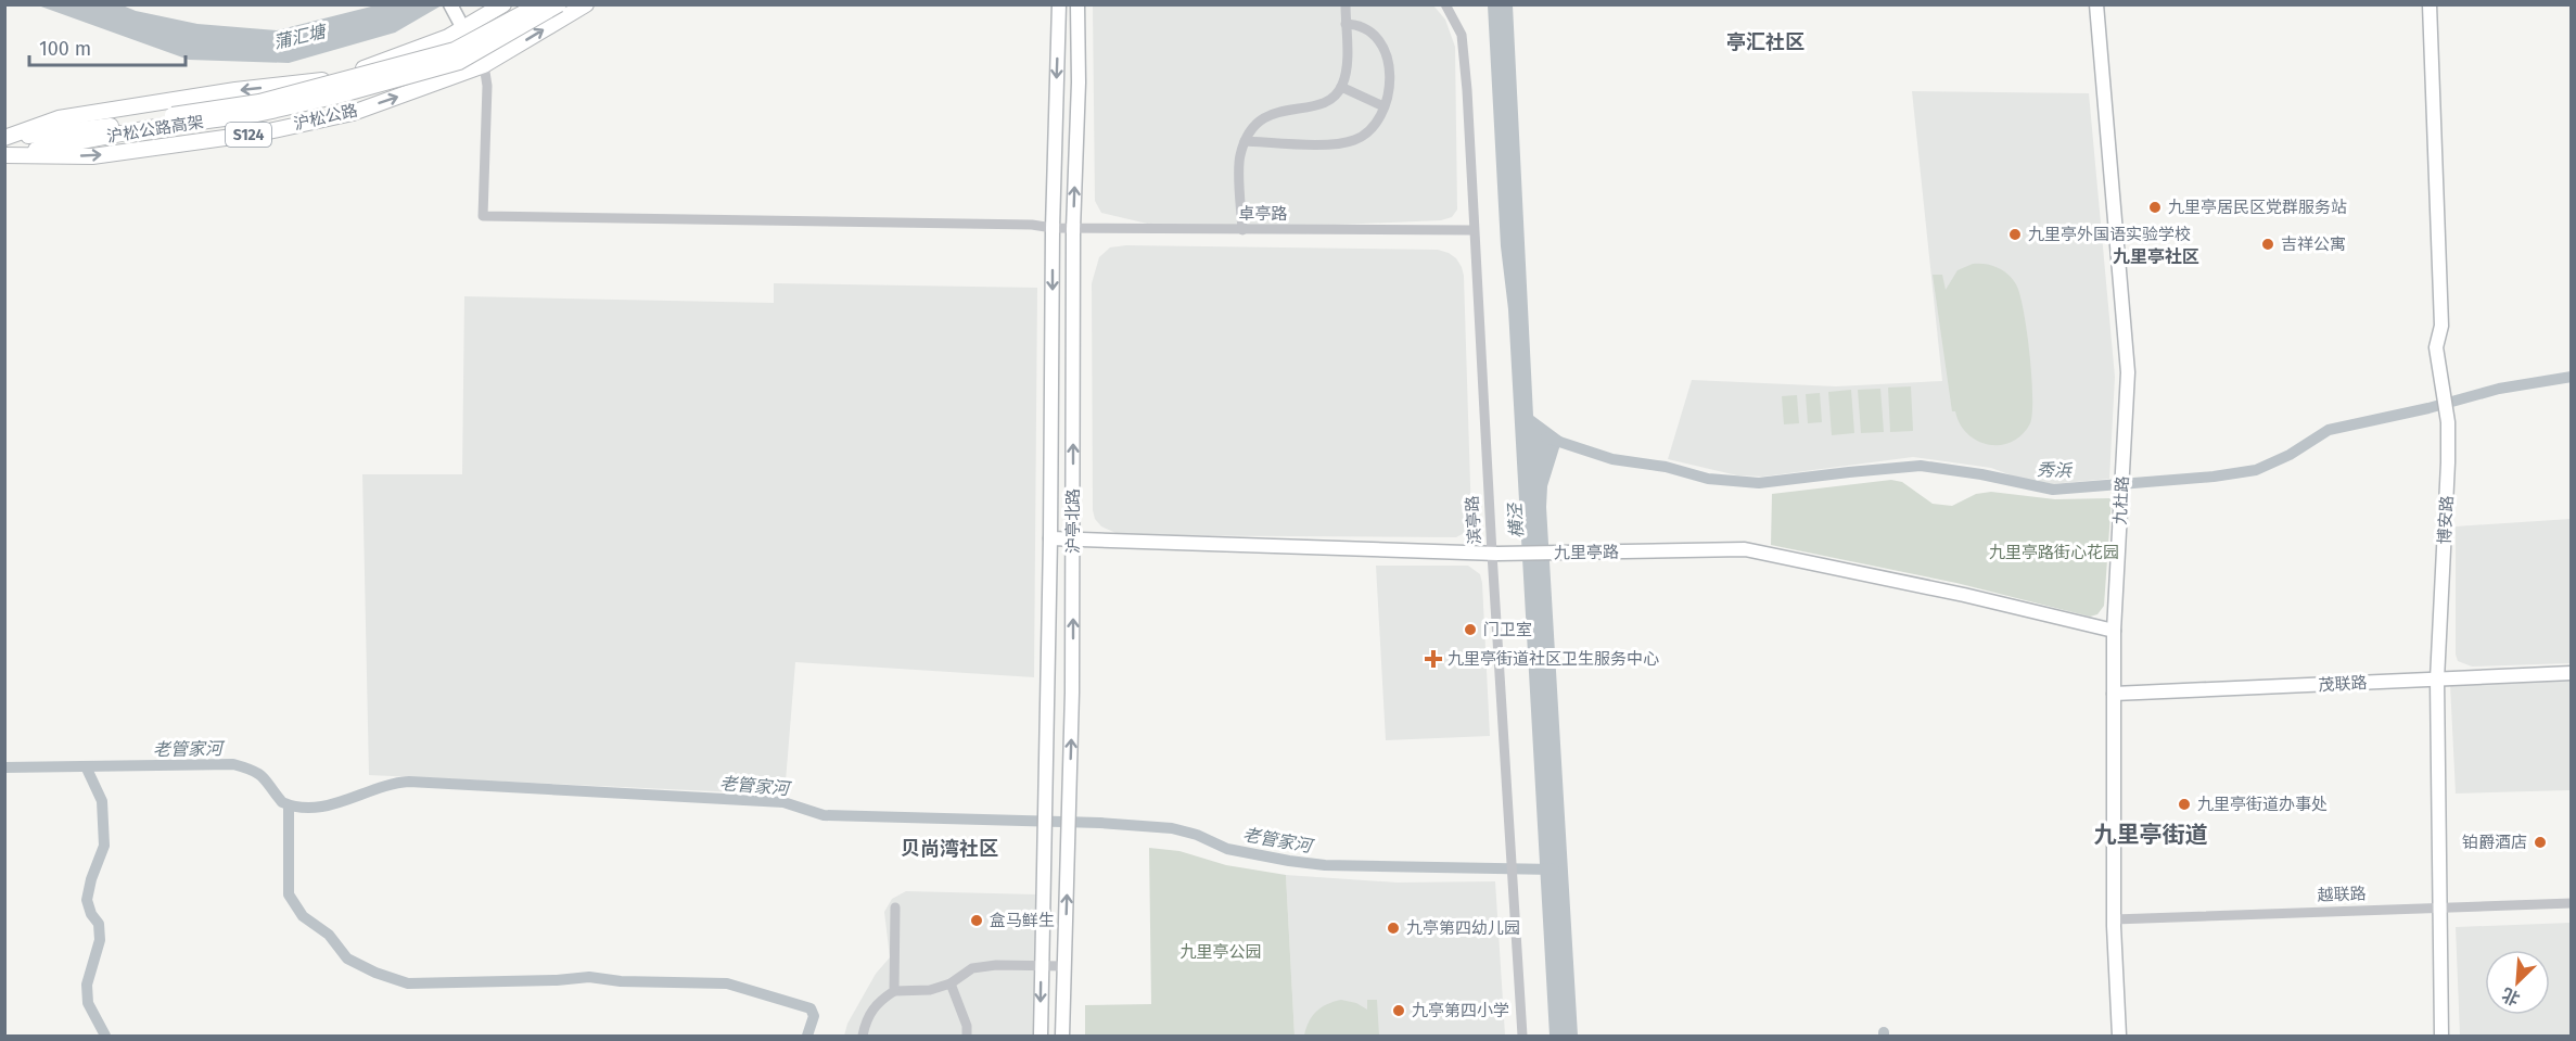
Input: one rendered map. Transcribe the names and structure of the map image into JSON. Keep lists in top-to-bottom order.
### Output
{
  "streets": {
    "main road": ["沪松公路", "沪松公路高架", "S124"],
    "street": [
      "卓亭路",
      "九杜路",
      "滨亭路",
      "博安路",
      "沪亭北路",
      "九里亭路",
      "茂联路",
      "越联路"
    ]
  },
  "crossings": [
    ["沪松公路", "沪松公路高架"],
    ["沪松公路", "卓亭路"],
    ["卓亭路", "滨亭路"],
    ["卓亭路", "沪亭北路"],
    ["九杜路", "九里亭路"],
    ["九杜路", "茂联路"],
    ["九杜路", "越联路"],
    ["滨亭路", "九里亭路"],
    ["博安路", "茂联路"],
    ["博安路", "越联路"],
    ["沪亭北路", "九里亭路"]
  ],
  "districts": [
    "亭汇社区",
    "九里亭社区",
    "九里亭街道",
    "贝尚湾社区"
  ],
  "water": [
    "蒲汇塘",
    "秀浜",
    "横泾",
    "老管家河"
  ],
  "parks": ["九里亭路街心花园", "九里亭公园"],
  "places": {
    "other": [
      "九里亭居民区党群服务站",
      "九里亭外国语实验学校",
      "吉祥公寓",
      "门卫室",
      "九里亭街道办事处",
      "铂爵酒店",
      "盒马鲜生",
      "九亭第四幼儿园",
      "九亭第四小学"
    ],
    "health": ["九里亭街道社区卫生服务中心"]
  },
  "scale_bar": "100 m",
  "north": "bottom left"
}
